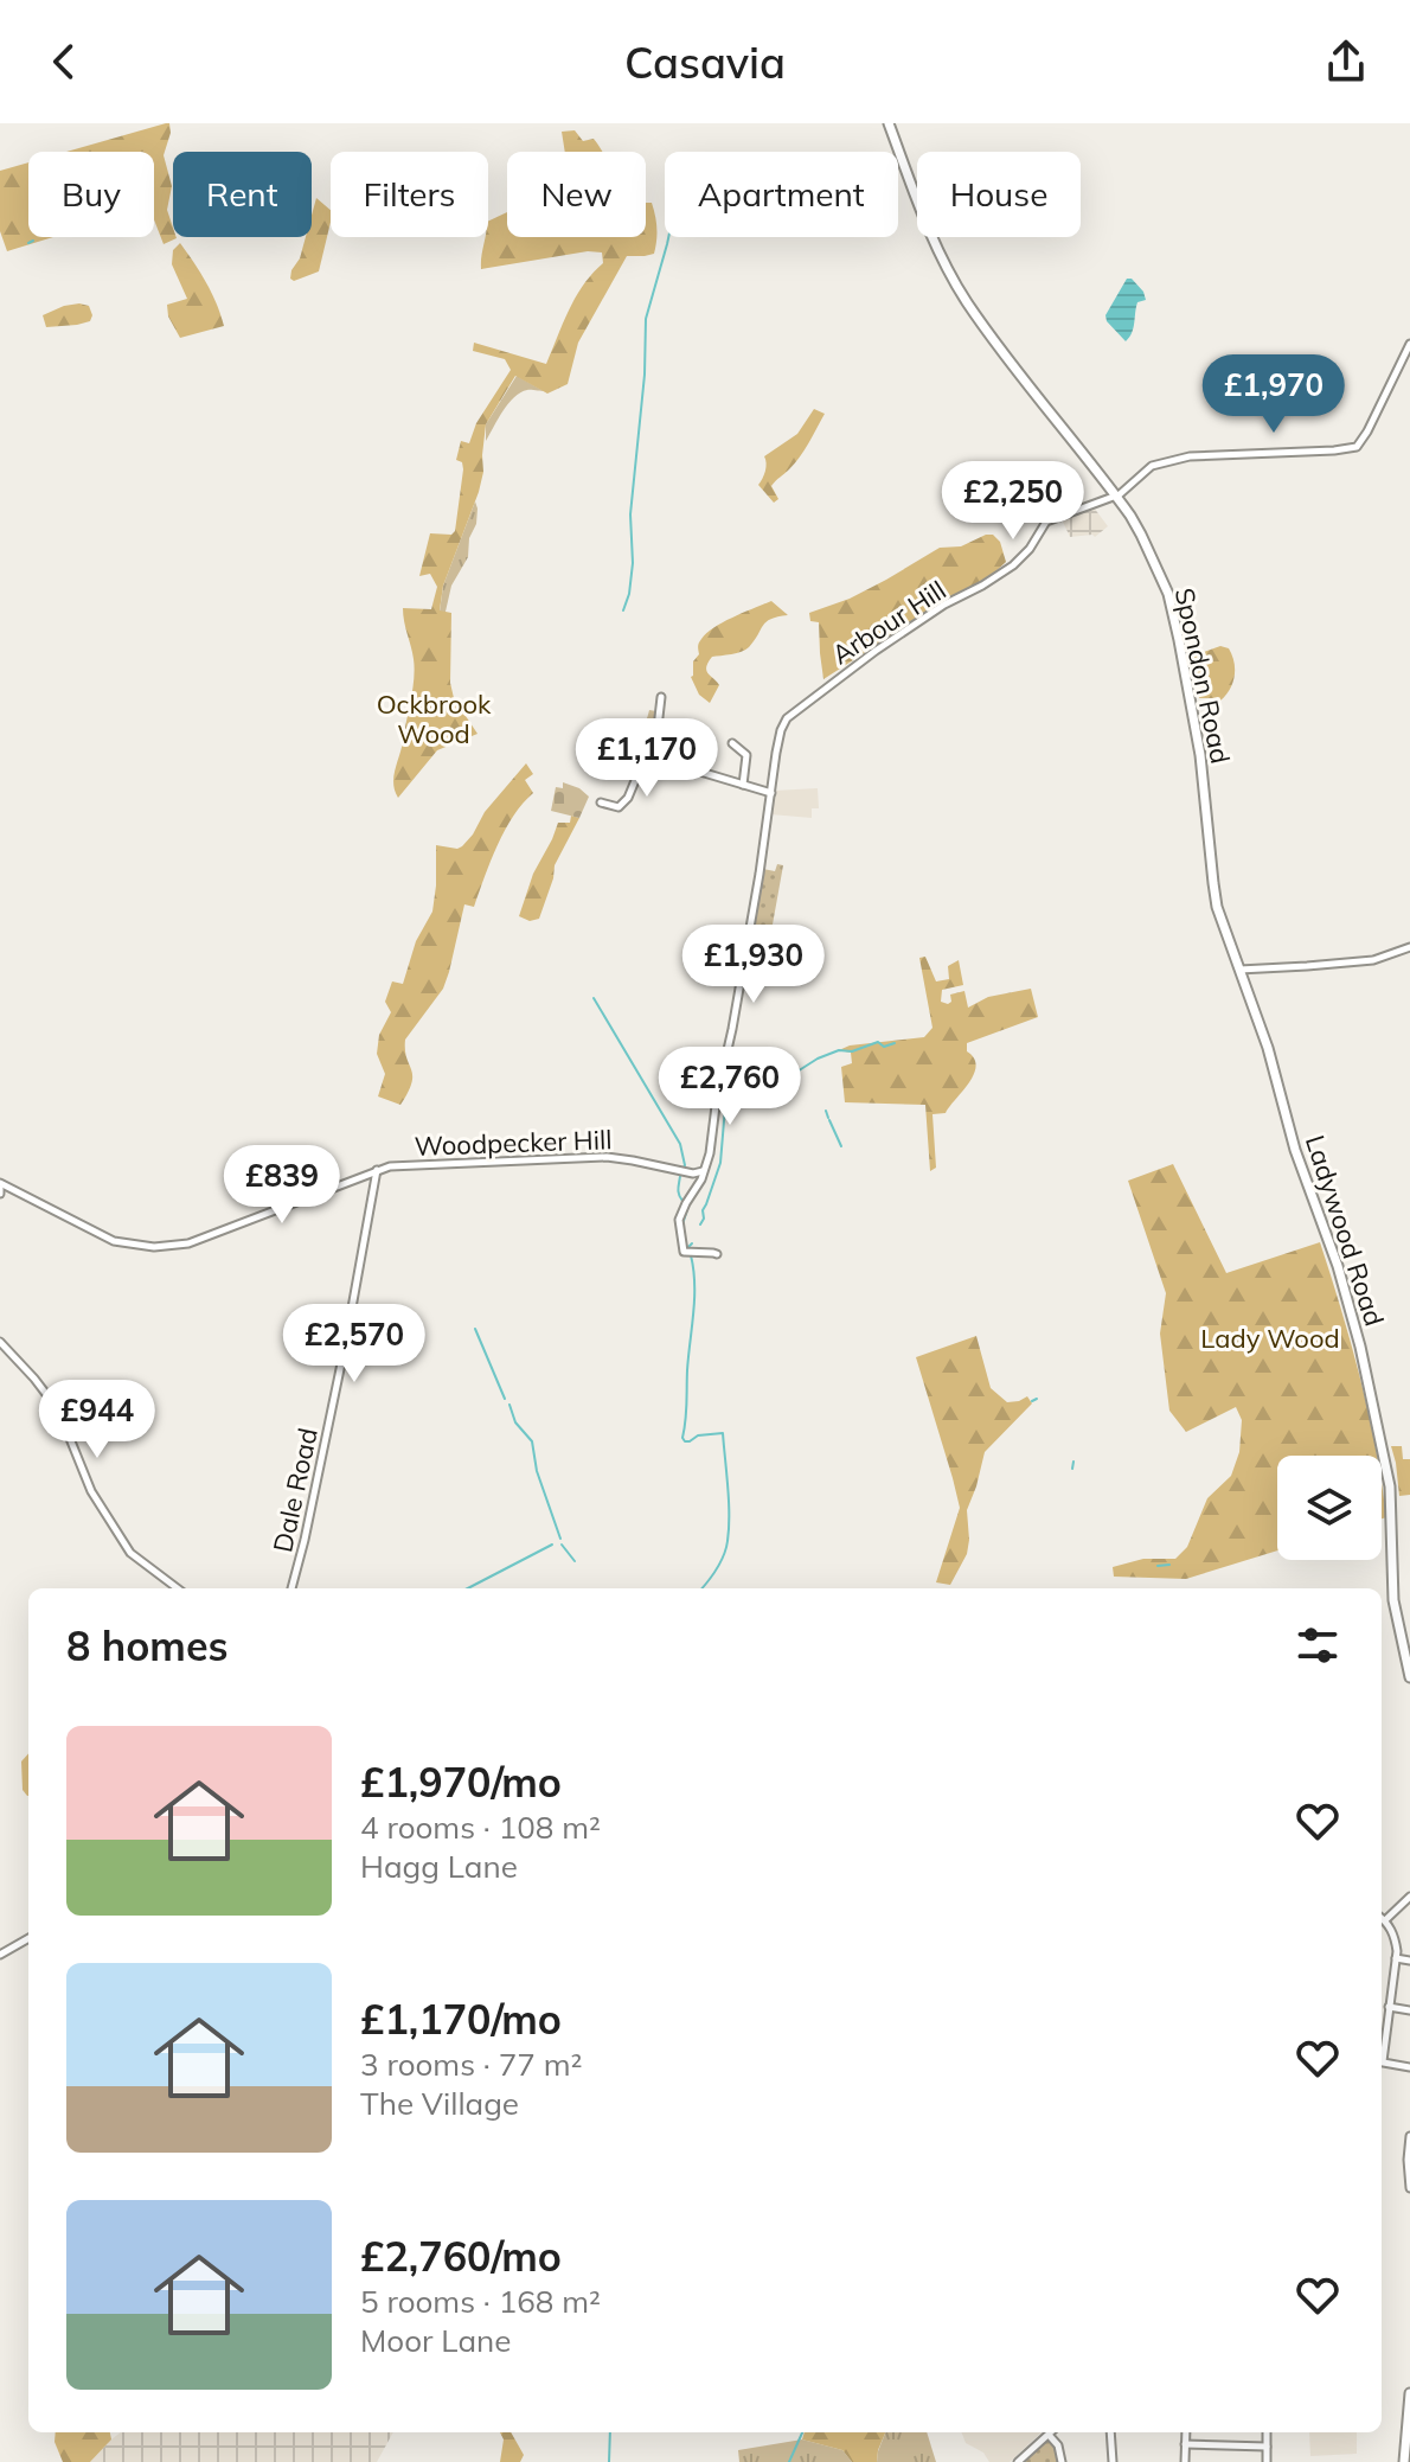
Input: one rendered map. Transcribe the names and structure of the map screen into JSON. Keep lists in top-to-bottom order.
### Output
{
  "streets": {
    "main road": ["Spondon Road", "Ladywood Road"],
    "street": ["Arbour Hill", "Woodpecker Hill", "Dale Road"]
  },
  "crossings": [
    ["Arbour Hill", "Spondon Road"],
    ["Spondon Road", "Ladywood Road"],
    ["Woodpecker Hill", "Dale Road"]
  ],
  "parks": ["Ockbrook Wood", "Lady Wood"],
  "page": {
    "header": "Casavia",
    "chip": [
      "Buy",
      "Rent",
      "Filters",
      "New",
      "Apartment",
      "House"
    ],
    "price": [
      "£1,970",
      "£2,250",
      "£1,170",
      "£1,930",
      "£2,760",
      "£839",
      "£2,570",
      "£944"
    ],
    "heading": "8 homes",
    "list": [
      {
        "name": "£1,970/mo",
        "note": "4 rooms · 108 m² · Hagg Lane"
      },
      {
        "name": "£1,170/mo",
        "note": "3 rooms · 77 m² · The Village"
      },
      {
        "name": "£2,760/mo",
        "note": "5 rooms · 168 m² · Moor Lane"
      }
    ]
  }
}
